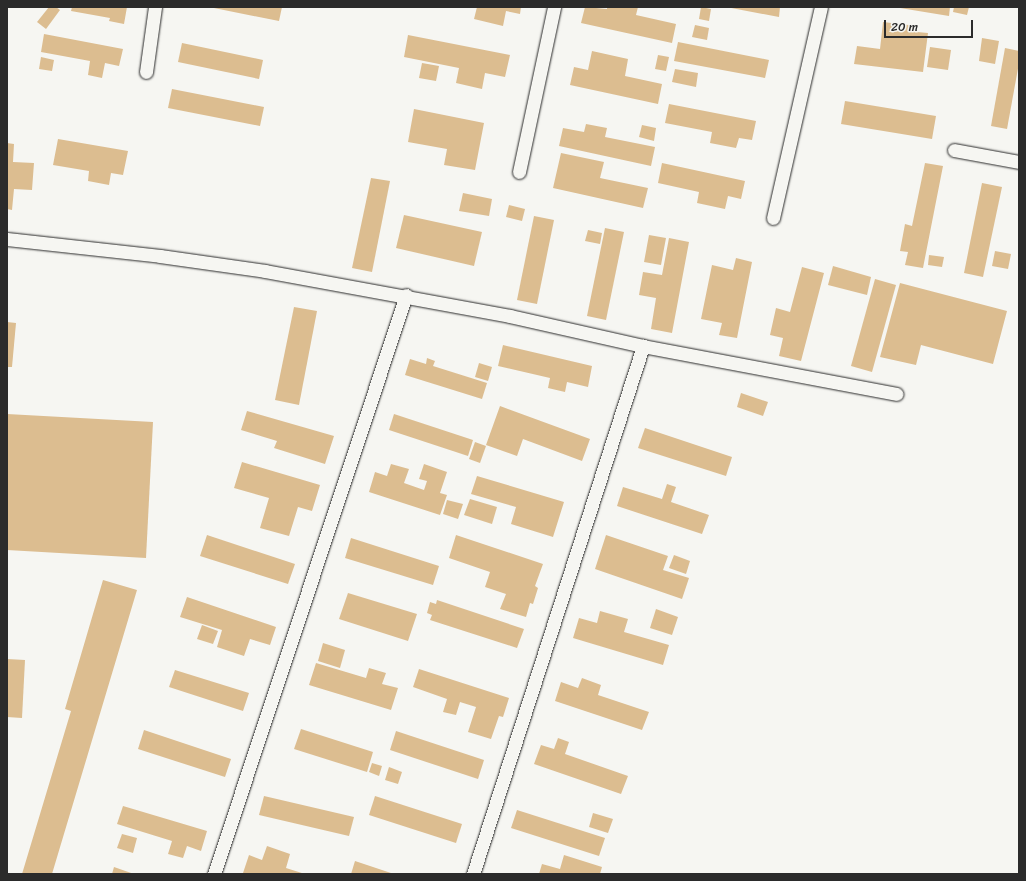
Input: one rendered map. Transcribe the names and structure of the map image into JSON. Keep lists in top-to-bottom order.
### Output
{
  "scale_bar": "20 m"
}
